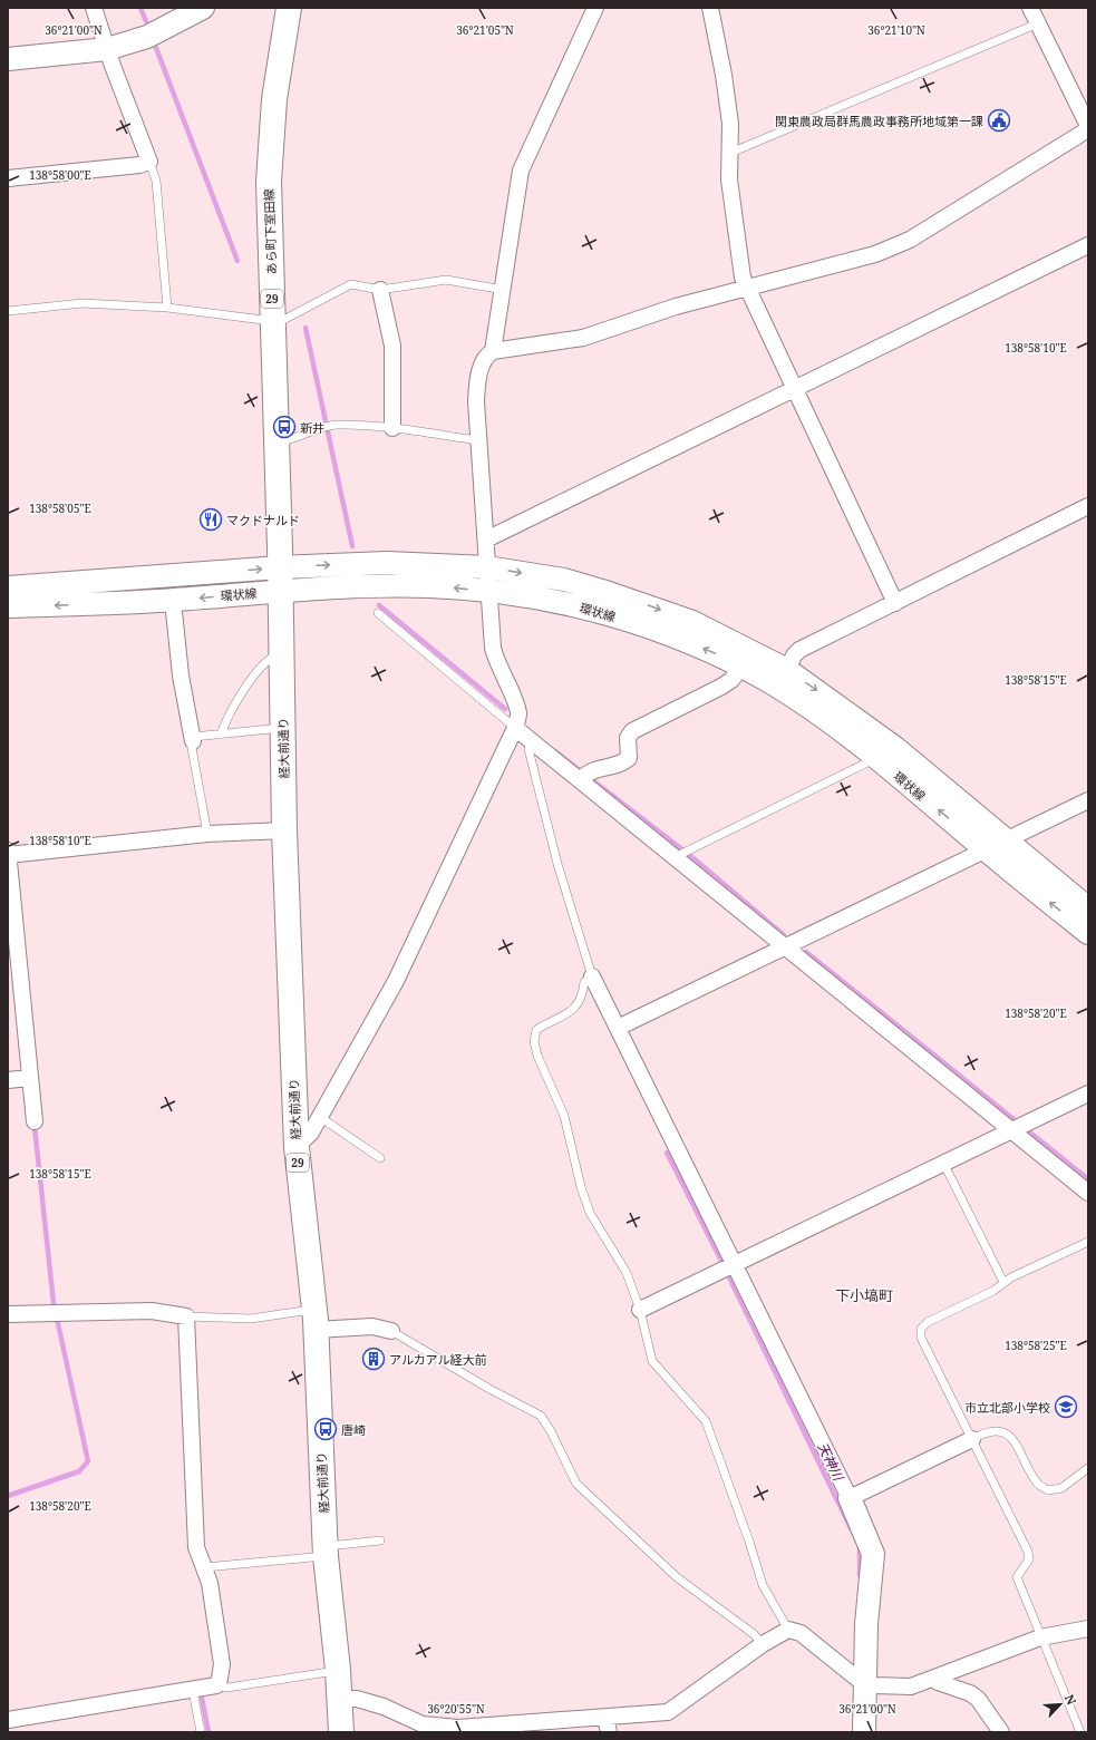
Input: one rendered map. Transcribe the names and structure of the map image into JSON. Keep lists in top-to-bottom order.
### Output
{
  "streets": {
    "main road": ["あら町下室田線", "29", "経大前通り"],
    "street": ["環状線"]
  },
  "crossings": [
    ["あら町下室田線", "環状線"],
    ["あら町下室田線", "経大前通り"],
    ["環状線", "経大前通り"]
  ],
  "districts": ["下小塙町"],
  "water": ["天神川"],
  "places": {
    "public building": ["関東農政局群馬農政事務所地域第一課"],
    "bus stop": ["新井", "唐崎"],
    "restaurant": ["マクドナルド"],
    "building": ["アルカアル経大前"],
    "school or university": ["市立北部小学校"]
  },
  "north": "top right",
  "coordinates": [
    "36°21'00\"N",
    "36°21'05\"N",
    "36°21'10\"N",
    "138°58'00\"E",
    "138°58'10\"E",
    "138°58'05\"E",
    "138°58'15\"E",
    "138°58'20\"E",
    "138°58'25\"E",
    "36°20'55\"N"
  ]
}
